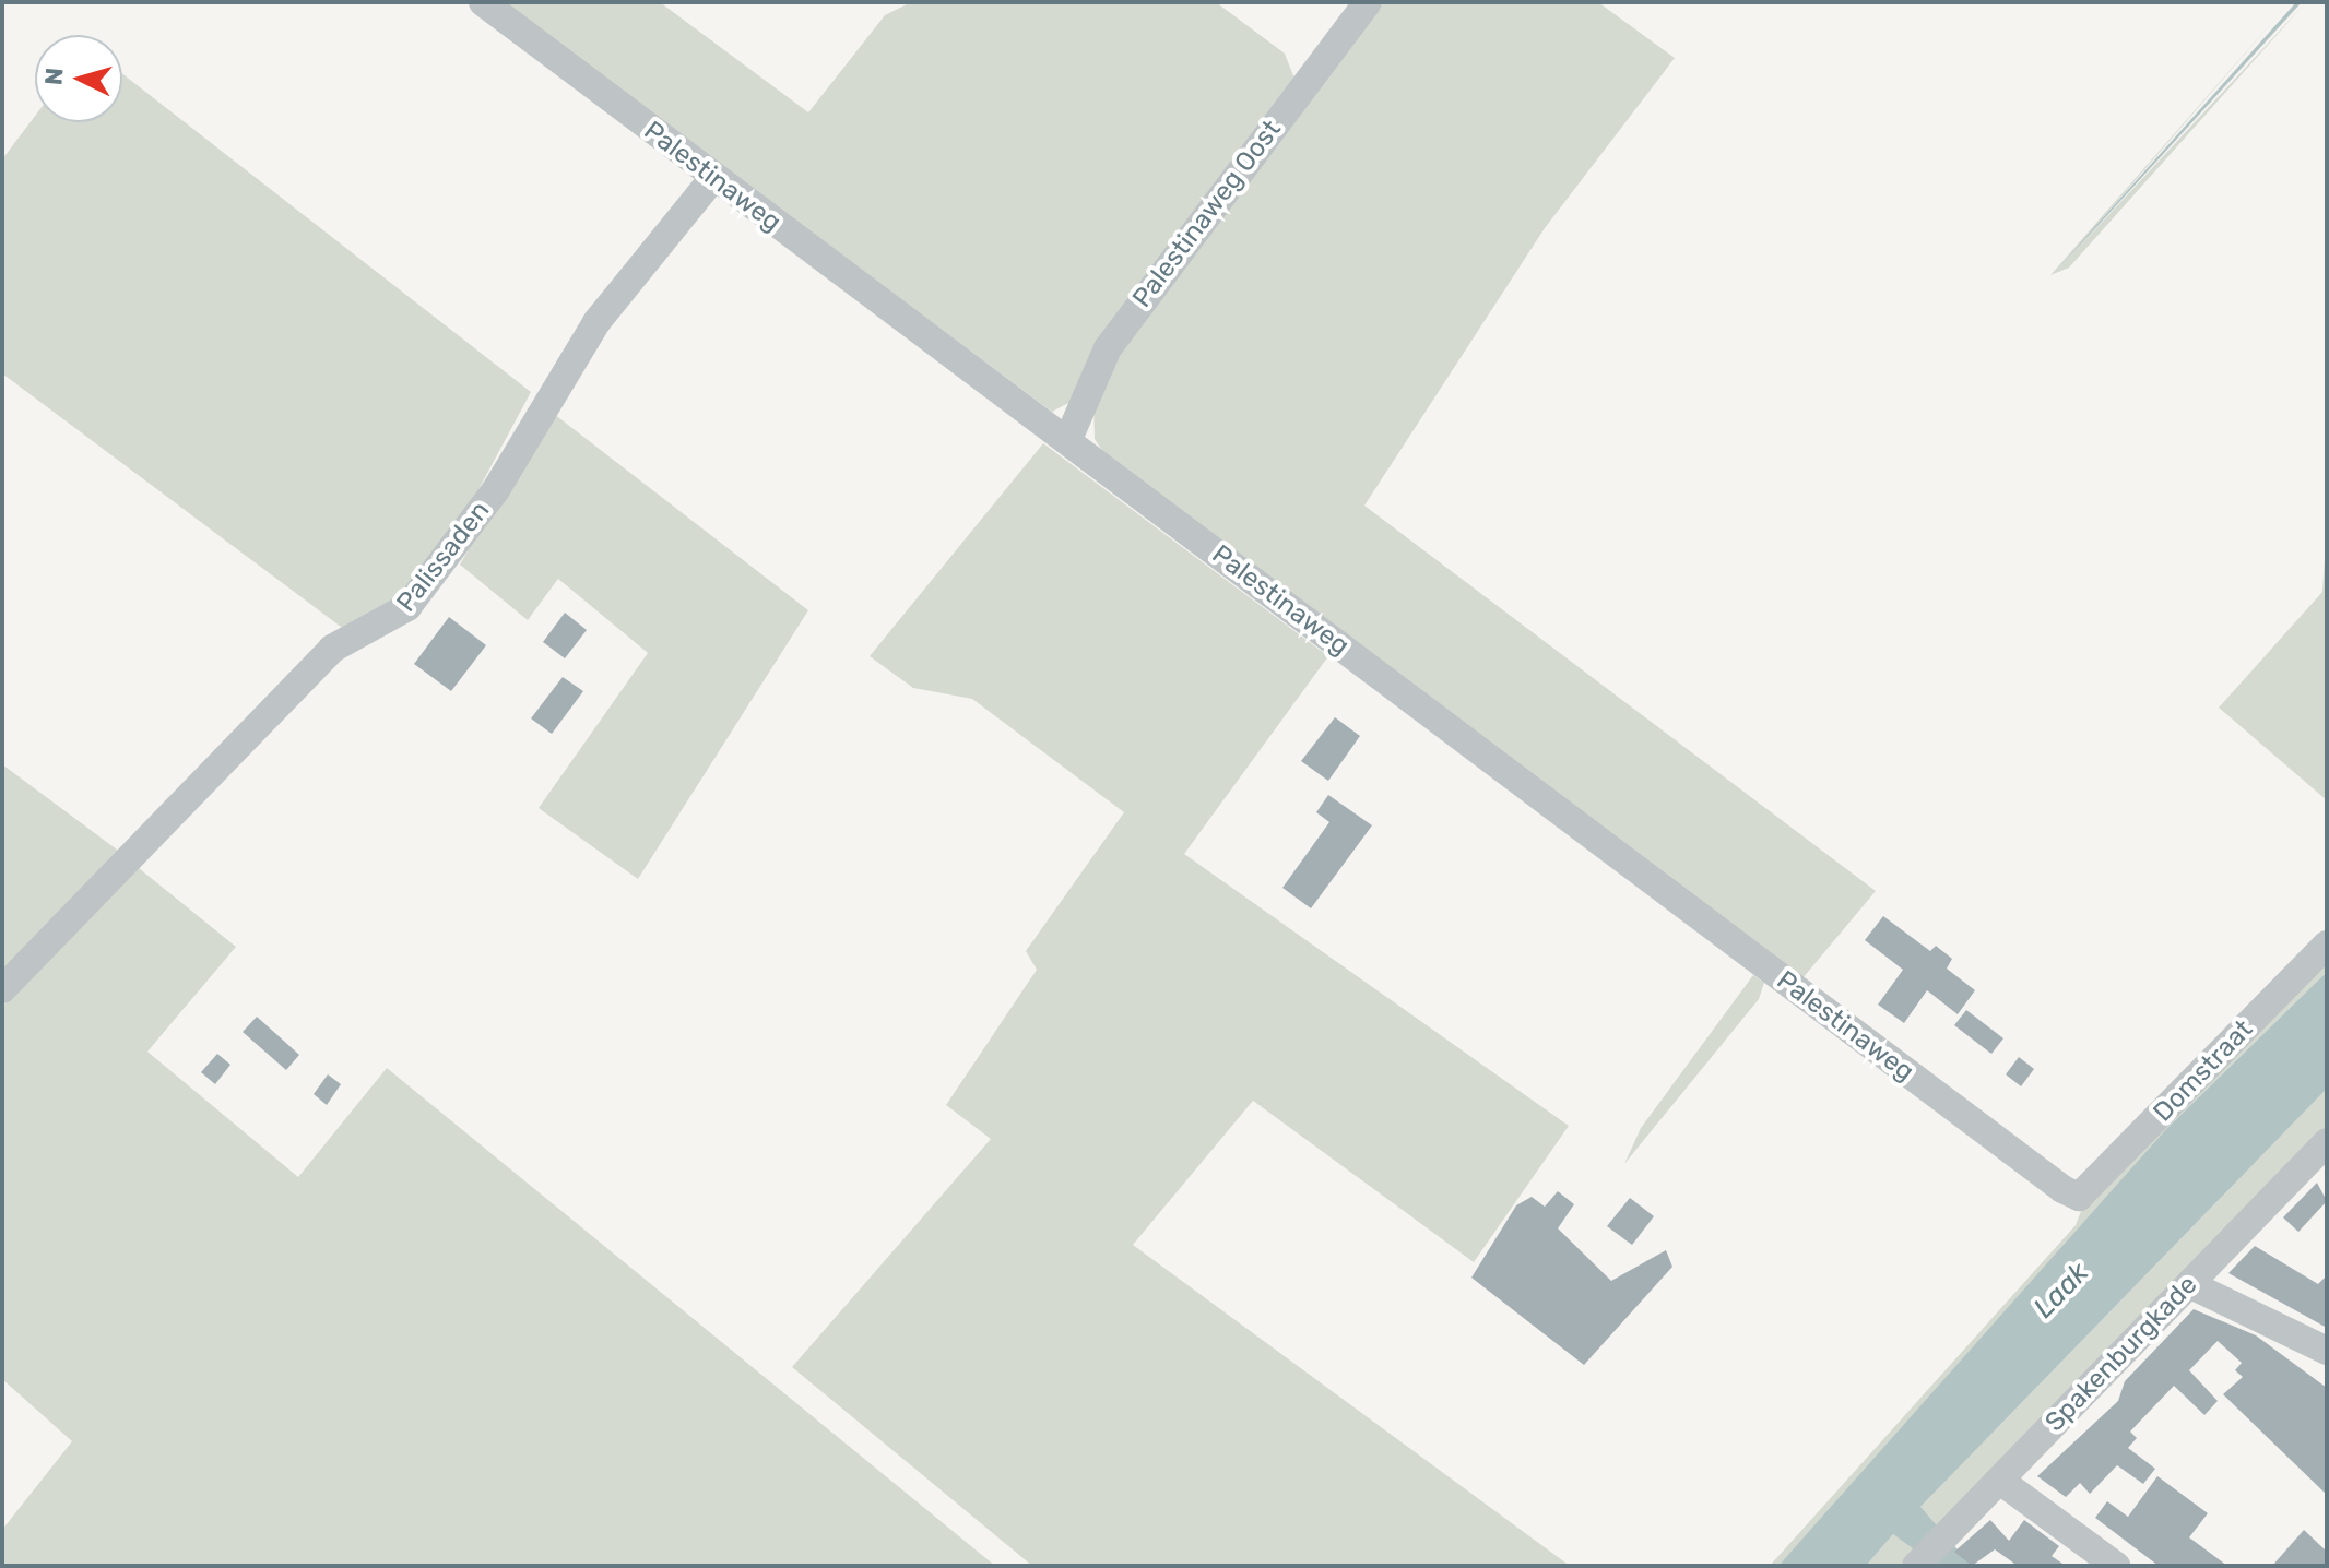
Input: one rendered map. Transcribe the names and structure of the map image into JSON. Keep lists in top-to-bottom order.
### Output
{
  "streets": {
    "street": [
      "Palestinaweg",
      "Palestinaweg Oost",
      "Palissaden",
      "Domstraat",
      "Spakenburgkade"
    ]
  },
  "crossings": [
    ["Palestinaweg", "Palestinaweg Oost"],
    ["Palestinaweg", "Palissaden"],
    ["Palestinaweg", "Domstraat"]
  ],
  "water": ["Laak"],
  "north": "left"
}
